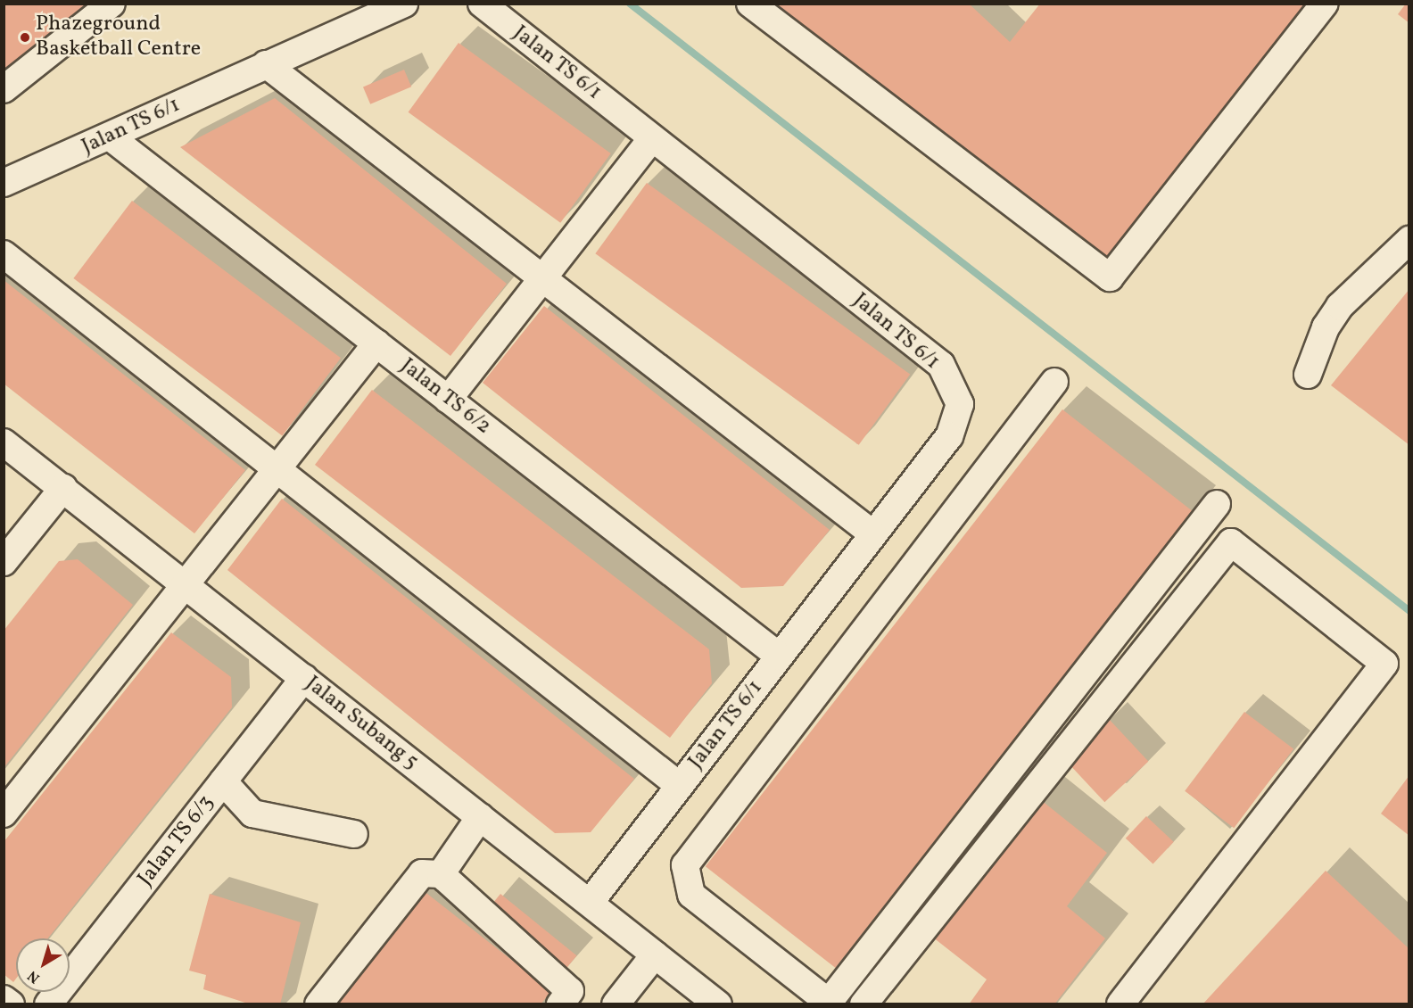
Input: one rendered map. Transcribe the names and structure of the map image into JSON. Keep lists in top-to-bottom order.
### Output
{
  "streets": {
    "street": [
      "Jalan TS 6/1",
      "Jalan TS 6/2",
      "Jalan Subang 5",
      "Jalan TS 6/3"
    ]
  },
  "crossings": [
    ["Jalan TS 6/1", "Jalan TS 6/2"],
    ["Jalan TS 6/1", "Jalan Subang 5"],
    ["Jalan Subang 5", "Jalan TS 6/3"]
  ],
  "places": ["Phazeground Basketball Centre"],
  "north": "bottom left"
}
